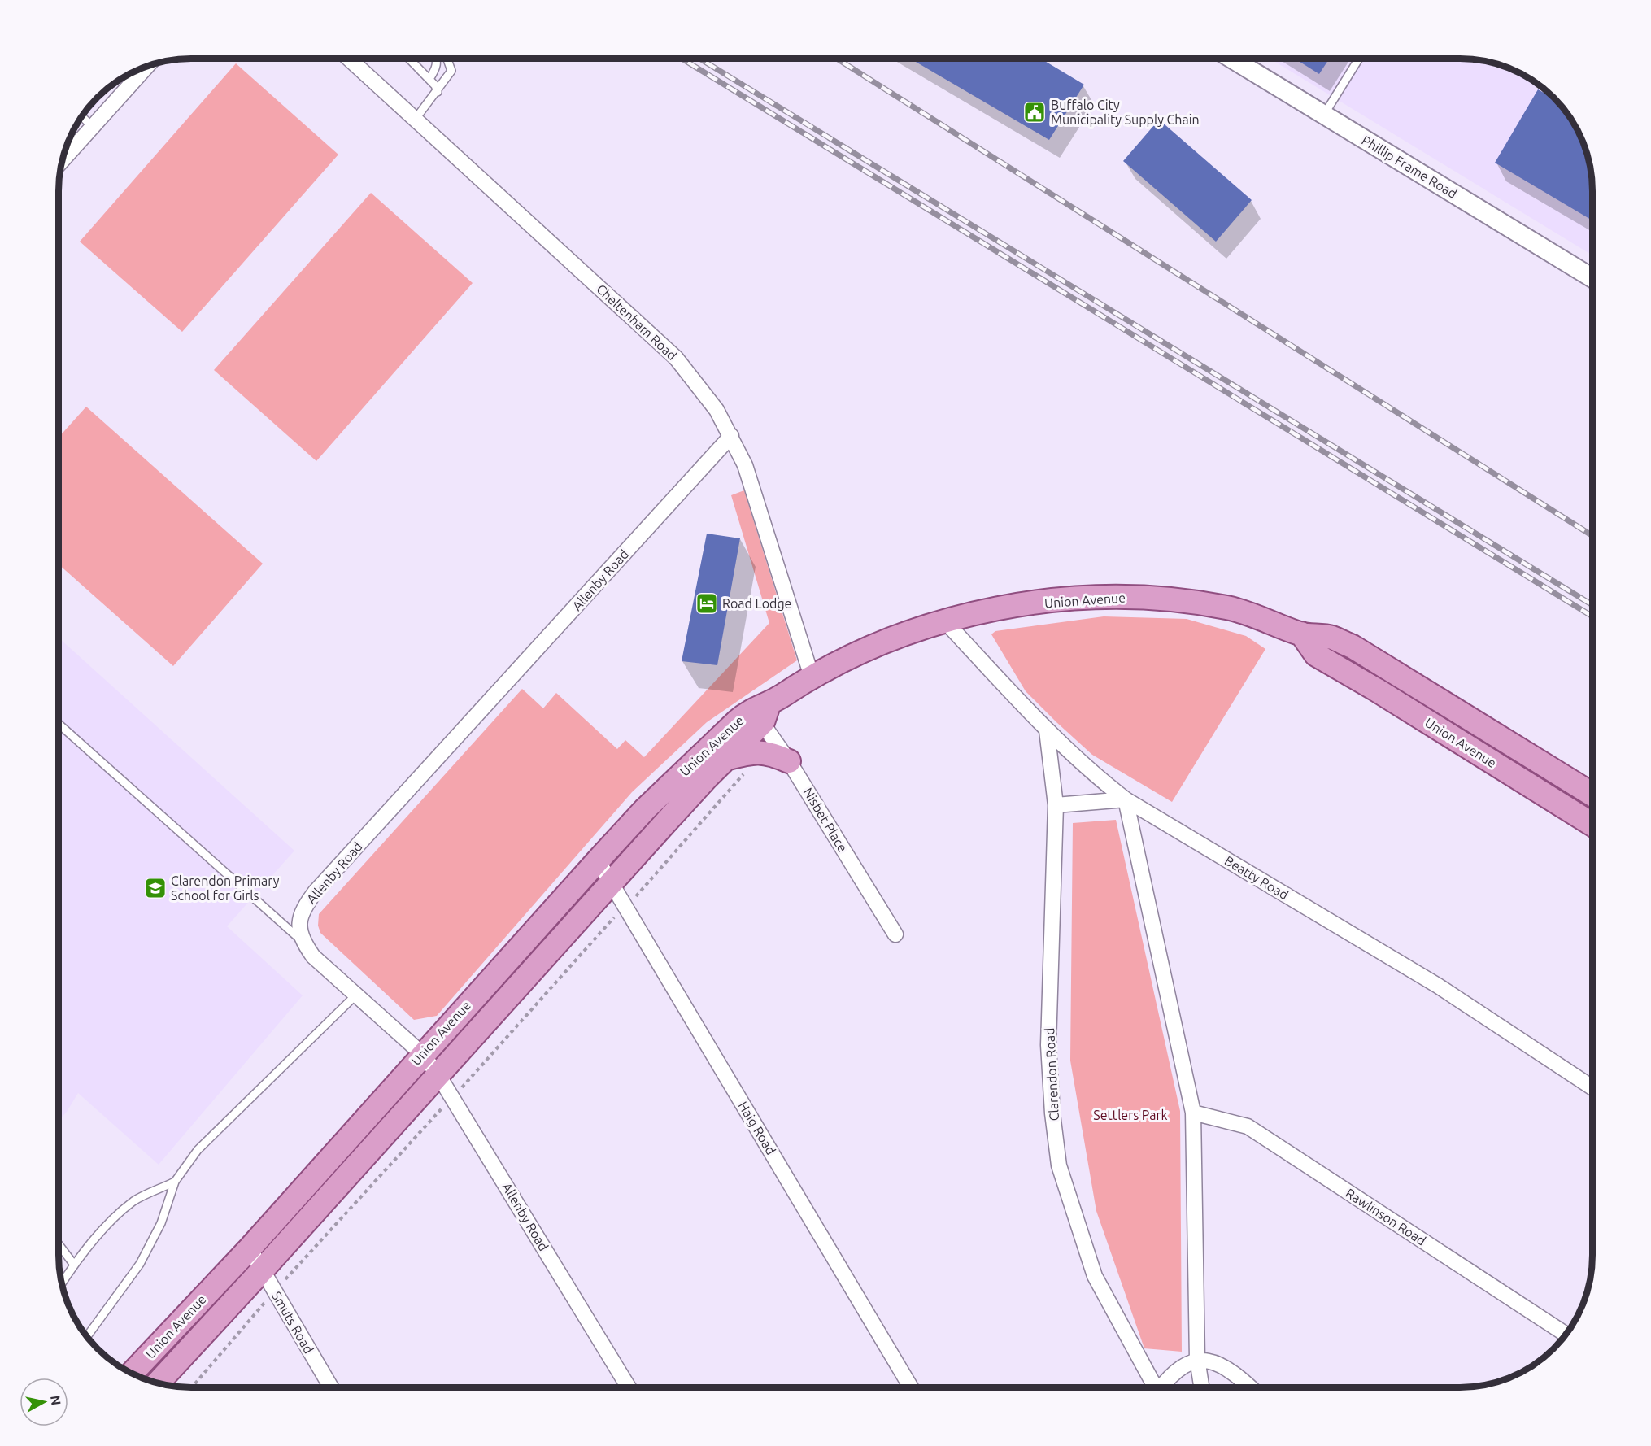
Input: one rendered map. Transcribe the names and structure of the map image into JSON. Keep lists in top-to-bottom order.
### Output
{
  "streets": {
    "main road": ["Union Avenue"],
    "street": [
      "Phillip Frame Road",
      "Cheltenham Road",
      "Allenby Road",
      "Nisbet Place",
      "Beatty Road",
      "Clarendon Road",
      "Haig Road",
      "Rawlinson Road",
      "Smuts Road"
    ]
  },
  "crossings": [
    ["Cheltenham Road", "Allenby Road"],
    ["Cheltenham Road", "Union Avenue"],
    ["Allenby Road", "Union Avenue"],
    ["Union Avenue", "Nisbet Place"],
    ["Union Avenue", "Beatty Road"],
    ["Union Avenue", "Haig Road"],
    ["Union Avenue", "Smuts Road"],
    ["Beatty Road", "Clarendon Road"]
  ],
  "parks": ["Settlers Park"],
  "places": {
    "public building": ["Buffalo City Municipality Supply Chain"],
    "hotel": ["Road Lodge"],
    "school or university": ["Clarendon Primary School for Girls"]
  },
  "north": "right"
}
